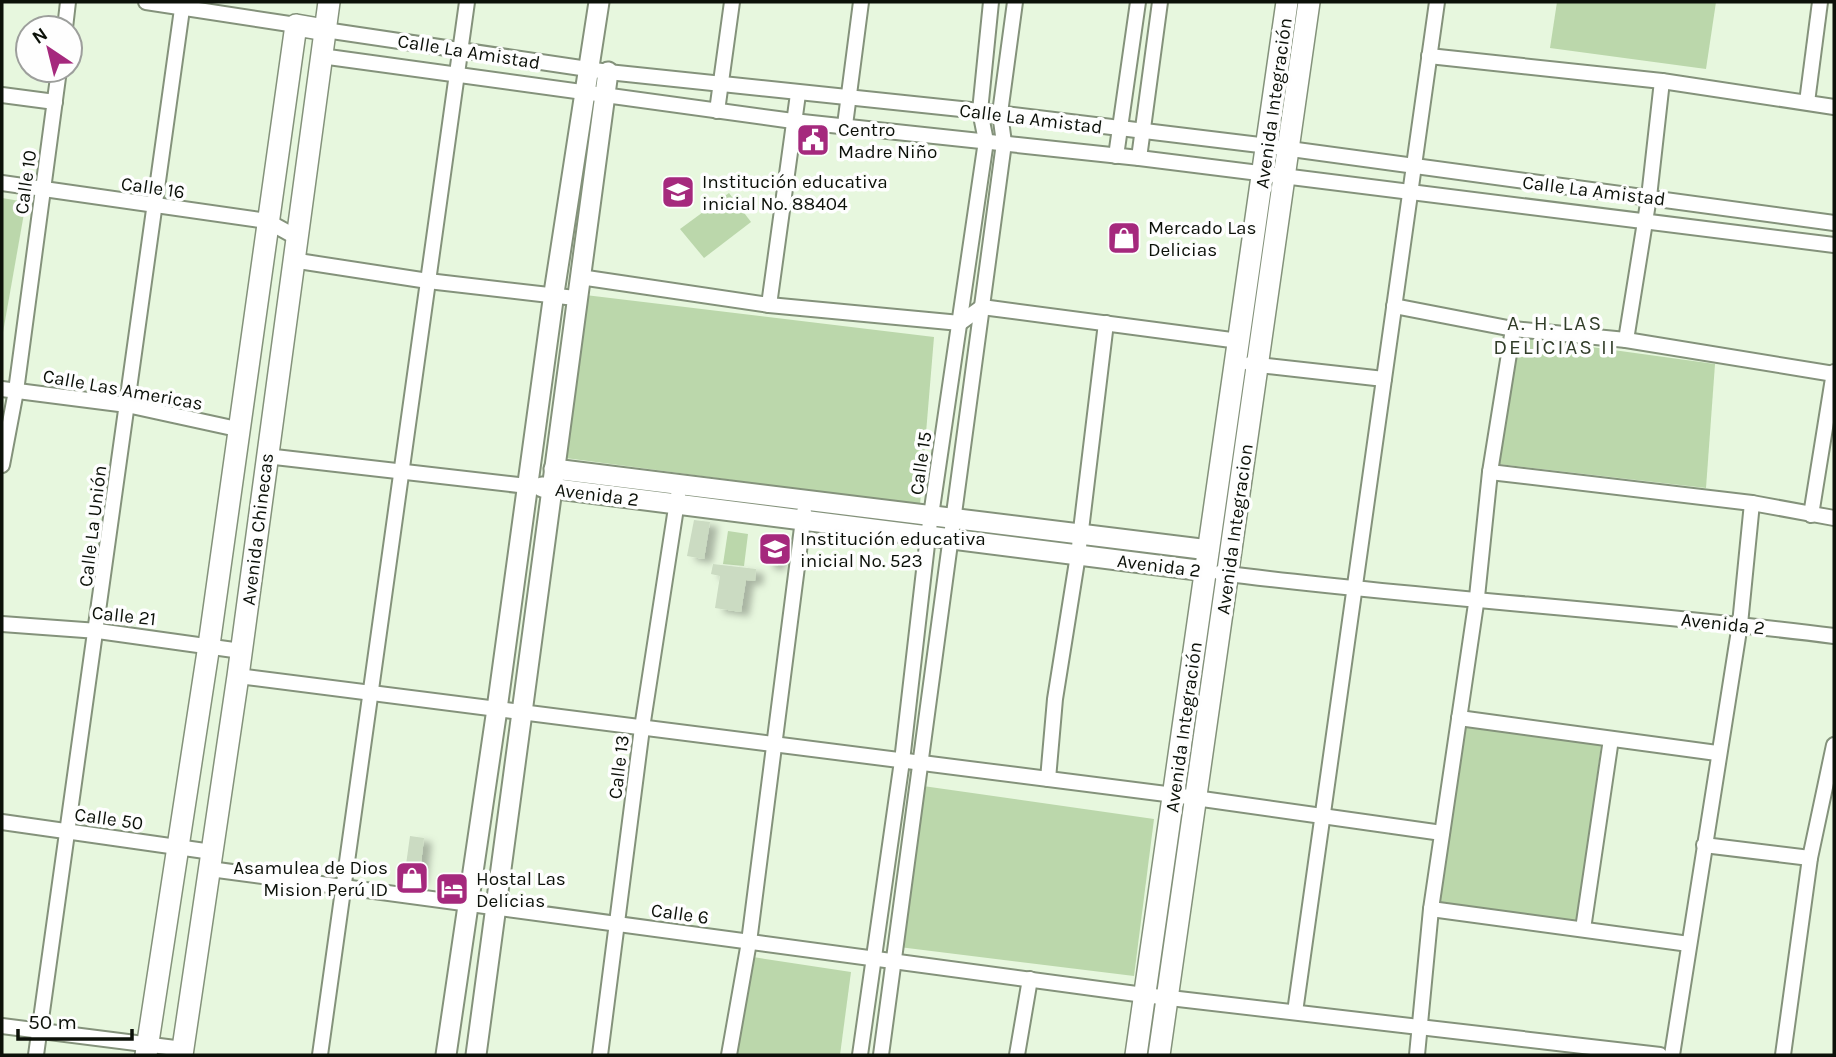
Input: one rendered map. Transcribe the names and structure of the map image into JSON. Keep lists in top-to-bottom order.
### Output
{
  "streets": {
    "main road": [
      "Calle La Amistad",
      "Avenida Integración",
      "Avenida Chinecas",
      "Avenida Integracion"
    ],
    "street": [
      "Calle 10",
      "Calle 16",
      "Calle Las Americas",
      "Calle 15",
      "Avenida 2",
      "Calle La Unión",
      "Calle 21",
      "Calle 13",
      "Calle 50",
      "Calle 6"
    ]
  },
  "crossings": [
    ["Calle La Amistad", "Avenida Integración"],
    ["Calle La Amistad", "Calle 15"],
    ["Calle La Amistad", "Calle La Unión"],
    ["Calle La Amistad", "Avenida Chinecas"],
    ["Calle La Amistad", "Avenida Integracion"],
    ["Avenida Integración", "Avenida 2"],
    ["Avenida Integración", "Avenida Integracion"],
    ["Avenida Integración", "Calle 6"],
    ["Calle 10", "Calle 16"],
    ["Calle 10", "Calle Las Americas"],
    ["Calle 16", "Calle La Unión"],
    ["Calle 16", "Avenida Chinecas"],
    ["Calle Las Americas", "Calle La Unión"],
    ["Calle Las Americas", "Avenida Chinecas"],
    ["Calle 15", "Avenida 2"],
    ["Calle 15", "Calle 6"],
    ["Avenida 2", "Avenida Integracion"],
    ["Avenida 2", "Calle 13"],
    ["Calle La Unión", "Calle 21"],
    ["Calle La Unión", "Calle 50"],
    ["Avenida Chinecas", "Calle 21"],
    ["Avenida Chinecas", "Calle 50"],
    ["Avenida Chinecas", "Calle 6"],
    ["Avenida Integracion", "Calle 6"],
    ["Calle 13", "Calle 6"],
    ["Calle 50", "Calle 6"]
  ],
  "districts": ["A. H. LAS DELICIAS II"],
  "places": {
    "public building": ["Centro Madre Niño"],
    "school or university": ["Institución educativa inicial No. 88404", "Institución educativa inicial No. 523"],
    "shop": ["Mercado Las Delicias", "Asamulea de Dios Mision Perú ID"],
    "hotel": ["Hostal Las Delicias"]
  },
  "scale_bar": "50 m",
  "north": "top left"
}
